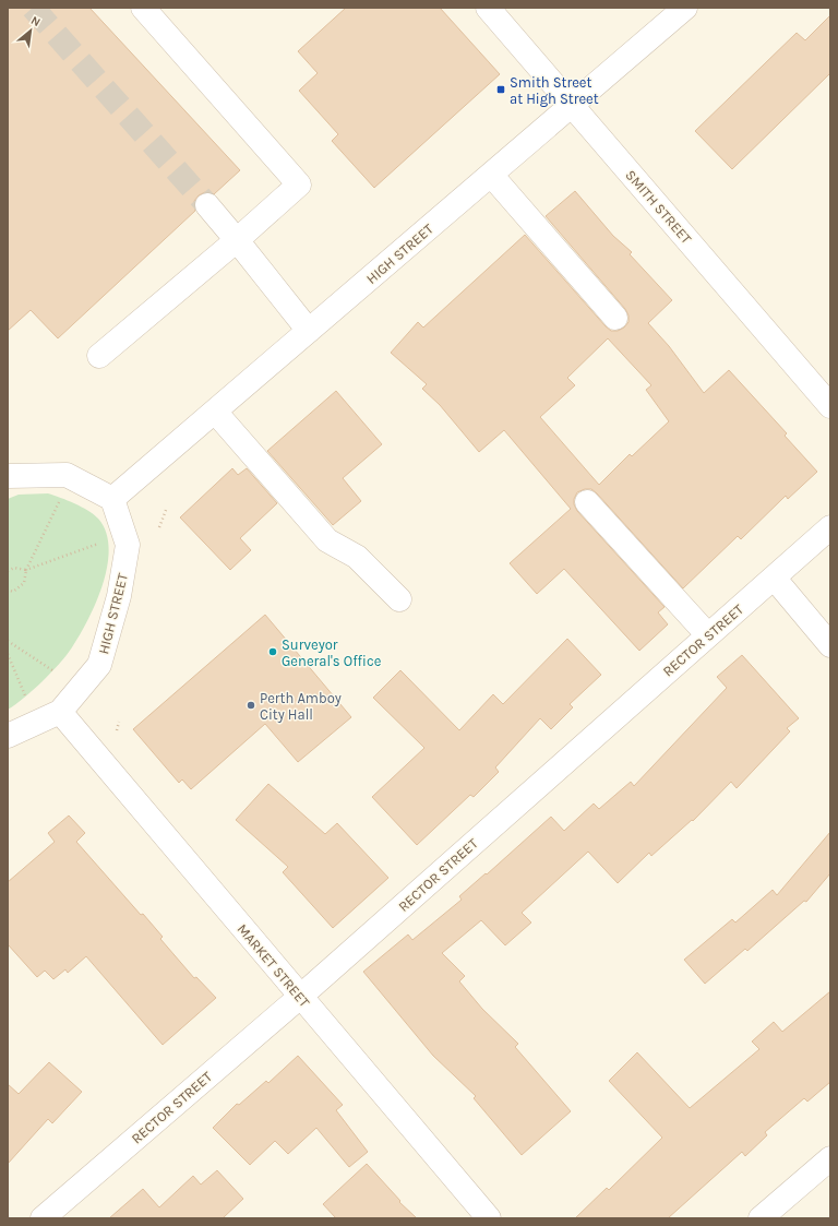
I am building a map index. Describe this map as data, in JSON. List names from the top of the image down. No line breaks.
{"streets":{"street":["SMITH STREET","HIGH STREET","RECTOR STREET","MARKET STREET"]},"crossings":[["SMITH STREET","HIGH STREET"],["HIGH STREET","MARKET STREET"],["RECTOR STREET","MARKET STREET"]],"places":{"transit":["Smith Street at High Street"],"other":["Surveyor General's Office","Perth Amboy City Hall"]},"north":"top right"}
